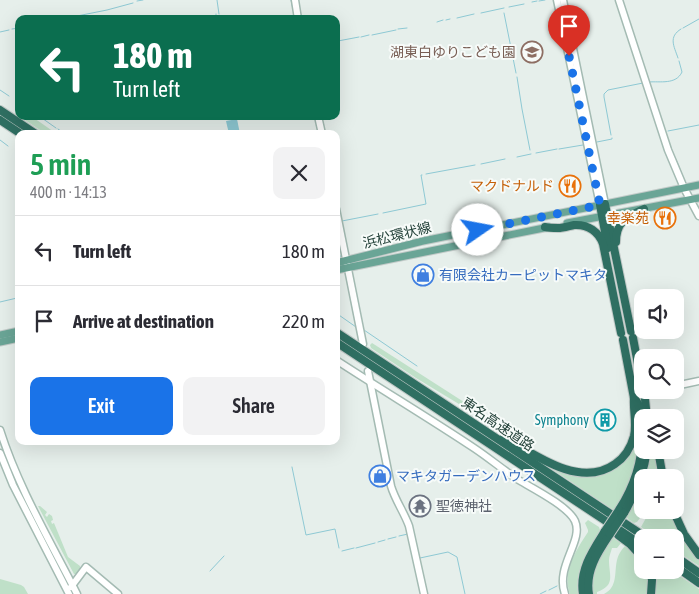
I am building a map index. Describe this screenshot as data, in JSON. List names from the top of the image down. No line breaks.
{"streets":{"highway":["東名高速道路"],"main road":["浜松環状線"]},"places":{"school or university":["湖東白ゆりこども園"],"restaurant":["マクドナルド","幸楽苑"],"shop":["有限会社カーピットマキタ","マキタガーデンハウス"],"building":["Symphony"],"temple":["聖徳神社"]},"page":{"turn":["180 m","Turn left"],"heading":["5 min","400 m · 14:13"],"list":[{"name":"Turn left","value":"180 m"},{"name":"Arrive at destination","value":"220 m"}],"map_buttons":["+","−"],"buttons":["Exit","Share"]}}
